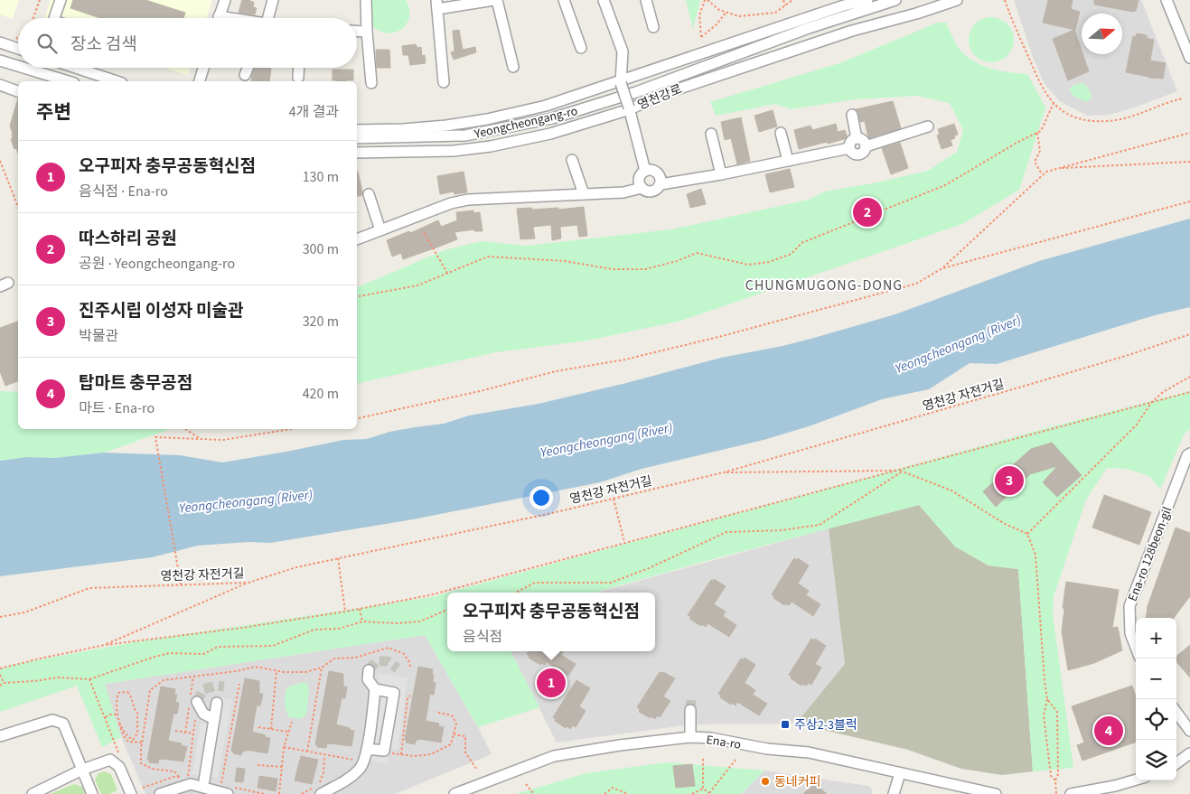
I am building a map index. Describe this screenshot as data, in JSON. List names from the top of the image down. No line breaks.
{"streets":{"street":["영천강로","Yeongcheongang-ro","Ena-ro 128beon-gil","Ena-ro"],"path":["영천강 자전거길"]},"districts":["CHUNGMUGONG-DONG"],"water":["Yeongcheongang (River)"],"places":{"transit":["주상2-3블럭"],"other":["동네커피"]},"north":"right","page":{"search":"장소 검색","heading":["주변","4개 결과"],"list":[{"mark":"1","name":"오구피자 충무공동혁신점","note":"음식점 · Ena-ro","value":"130 m"},{"mark":"2","name":"따스하리 공원","note":"공원 · Yeongcheongang-ro","value":"300 m"},{"mark":"3","name":"진주시립 이성자 미술관","note":"박물관","value":"320 m"},{"mark":"4","name":"탑마트 충무공점","note":"마트 · Ena-ro","value":"420 m"}],"pins":["2","3","1","4"],"popup":["오구피자 충무공동혁신점","음식점"],"map_buttons":["+","−"]}}
